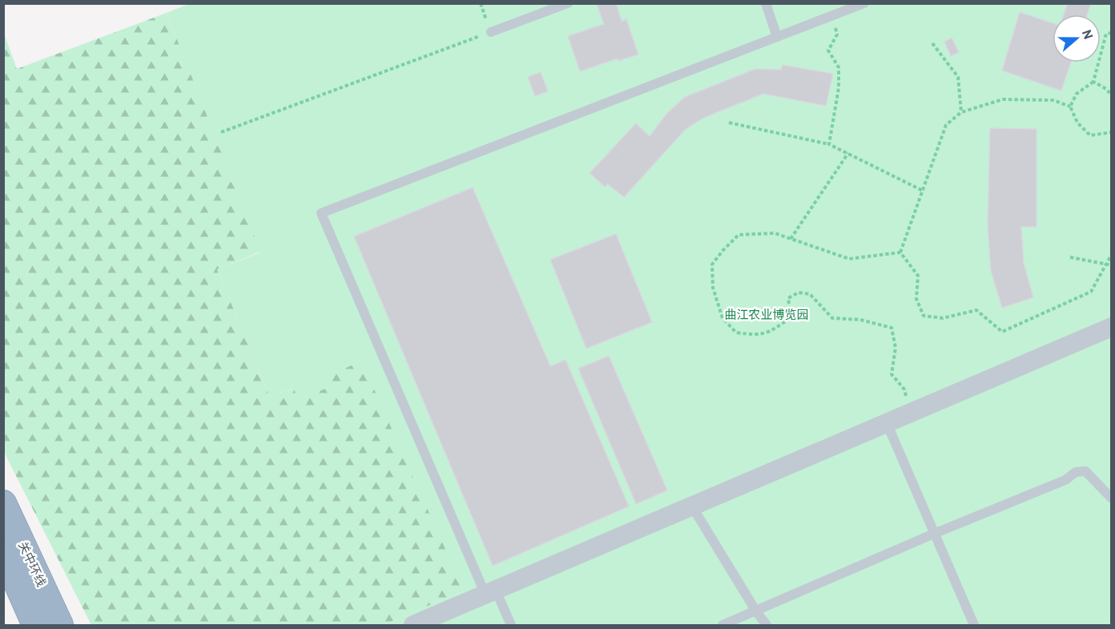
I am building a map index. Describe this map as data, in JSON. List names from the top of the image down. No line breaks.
{"streets":{"highway":["关中环线"]},"parks":["曲江农业博览园"],"north":"right"}
